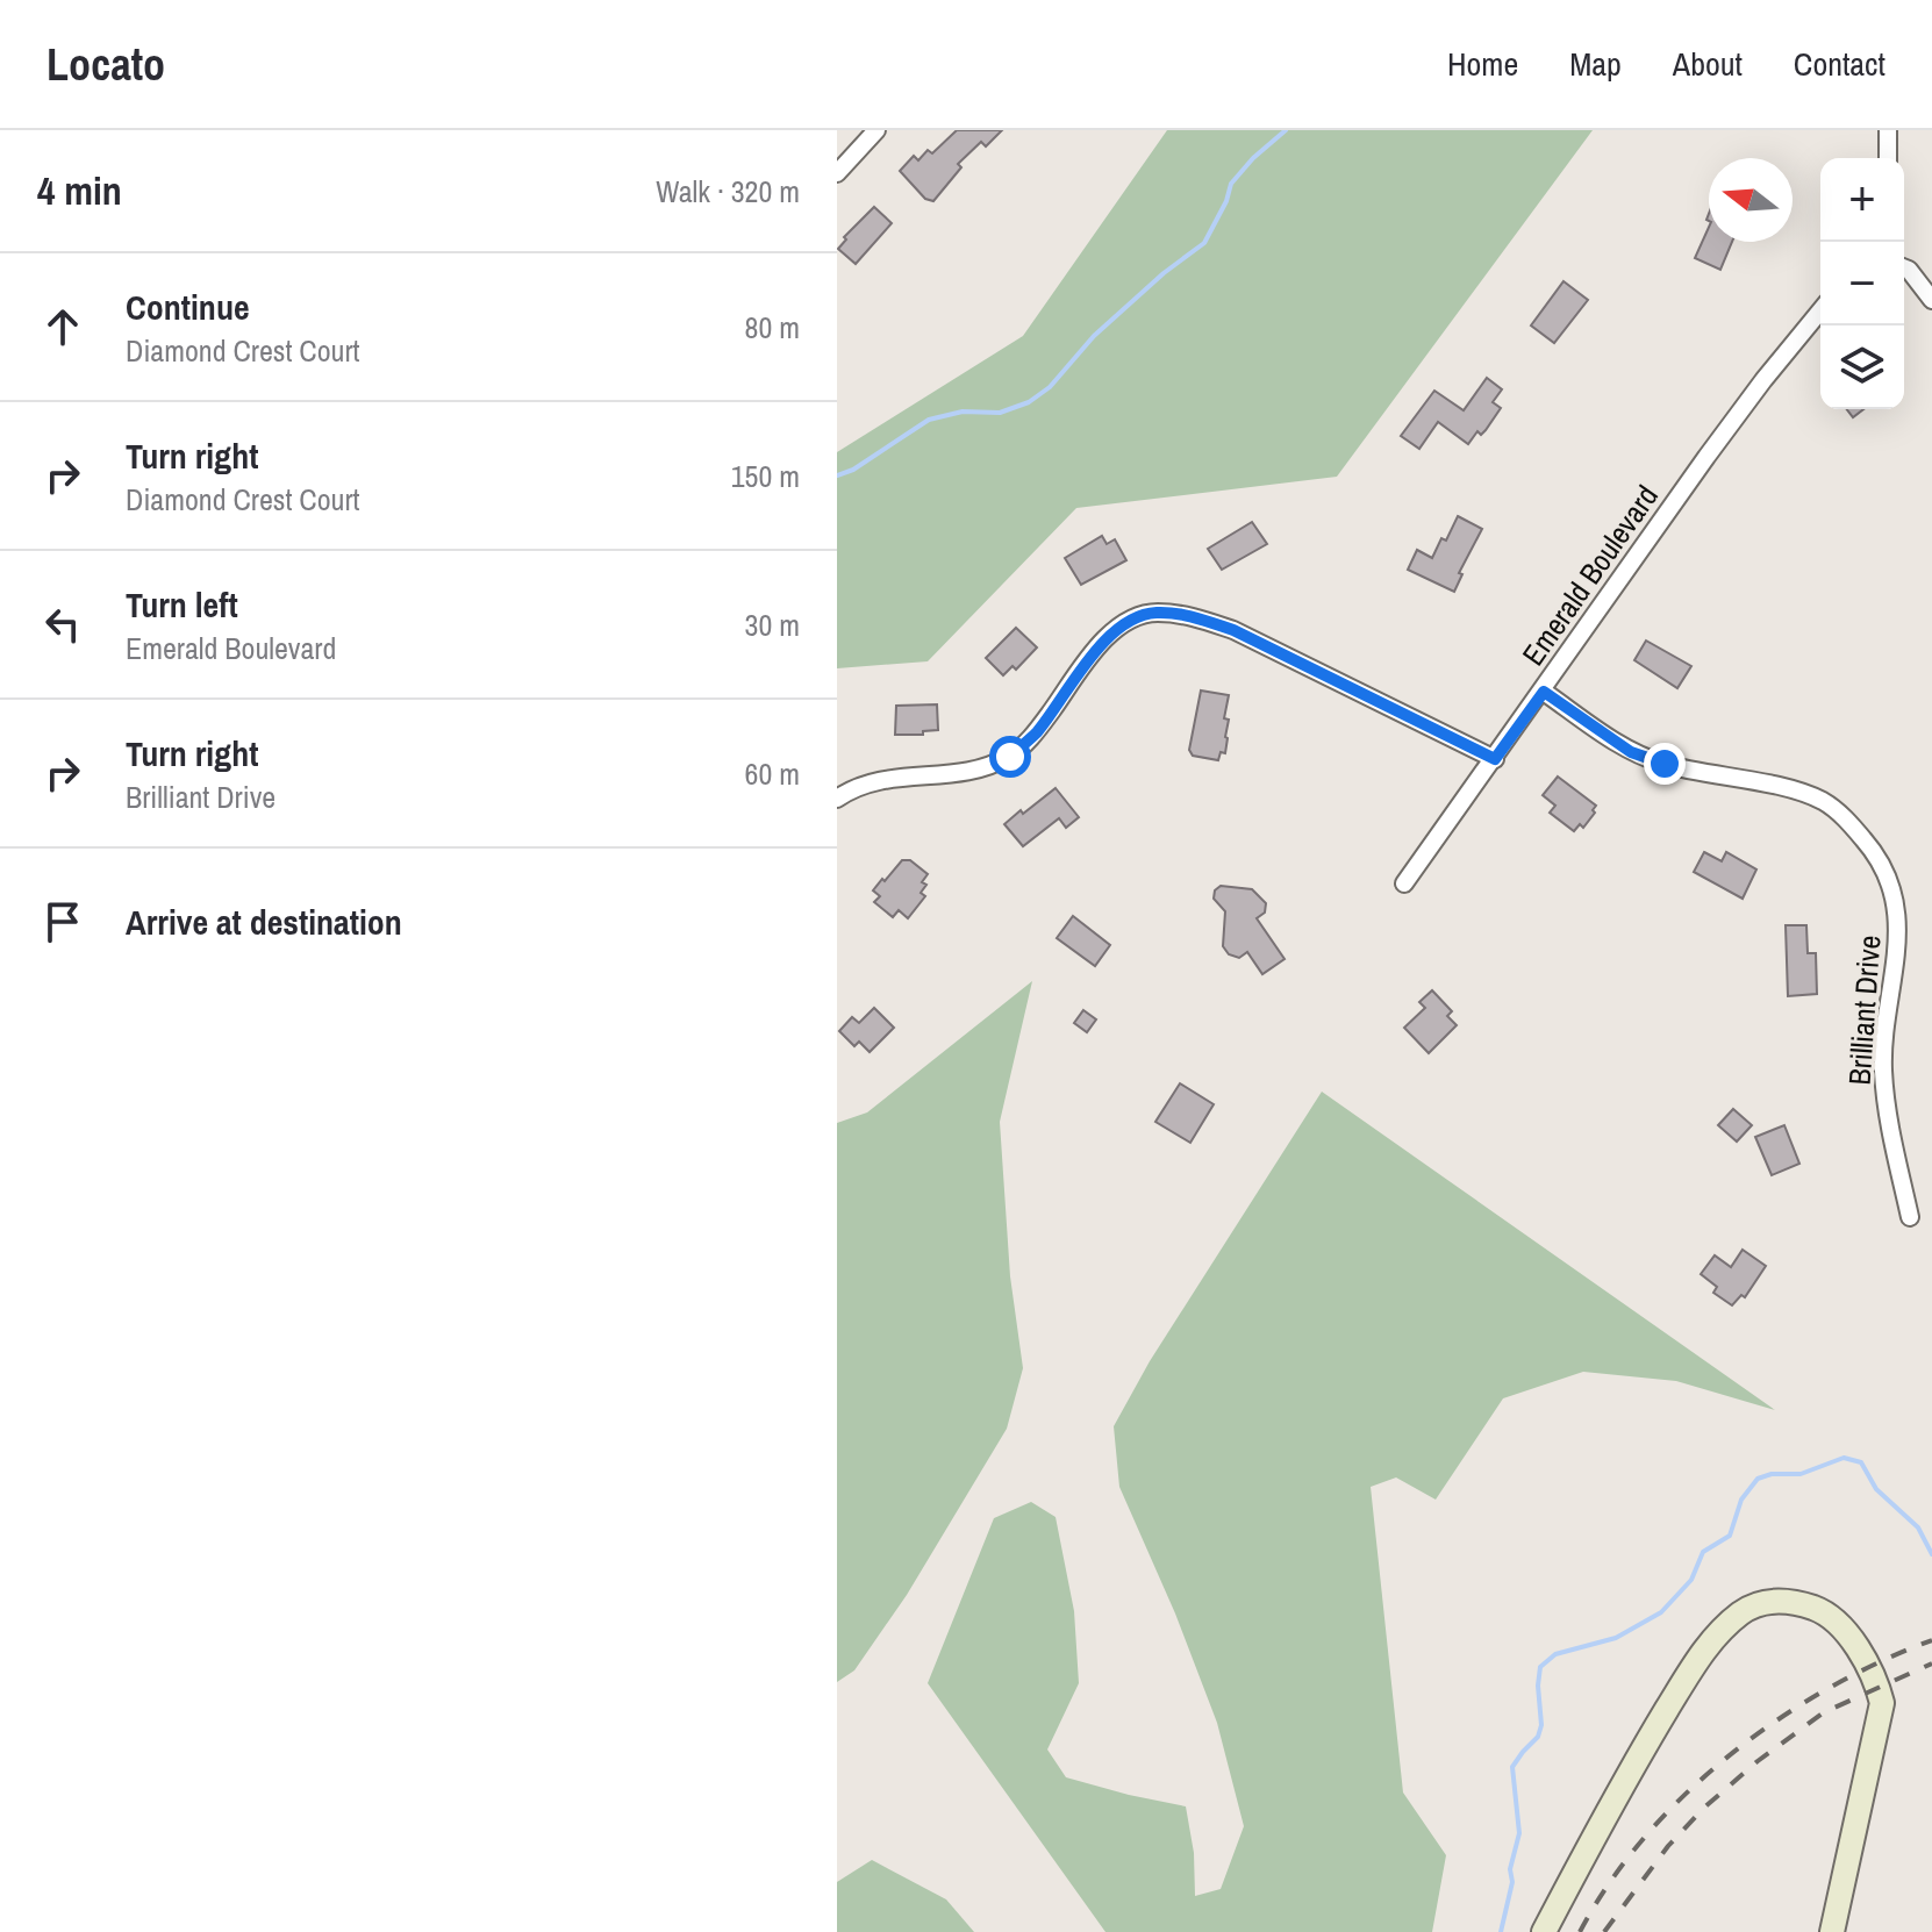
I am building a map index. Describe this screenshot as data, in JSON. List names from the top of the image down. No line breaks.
{"streets":{"street":["Emerald Boulevard","Brilliant Drive"]},"crossings":[["Emerald Boulevard","Brilliant Drive"]],"north":"left","page":{"header":"Locato","nav":["Home","Map","About","Contact"],"heading":["4 min","Walk · 320 m"],"map_buttons":["+","−"],"list":[["Continue","Diamond Crest Court","80 m"],["Turn right","Diamond Crest Court","150 m"],["Turn left","Emerald Boulevard","30 m"],["Turn right","Brilliant Drive","60 m"],"Arrive at destination"]}}
